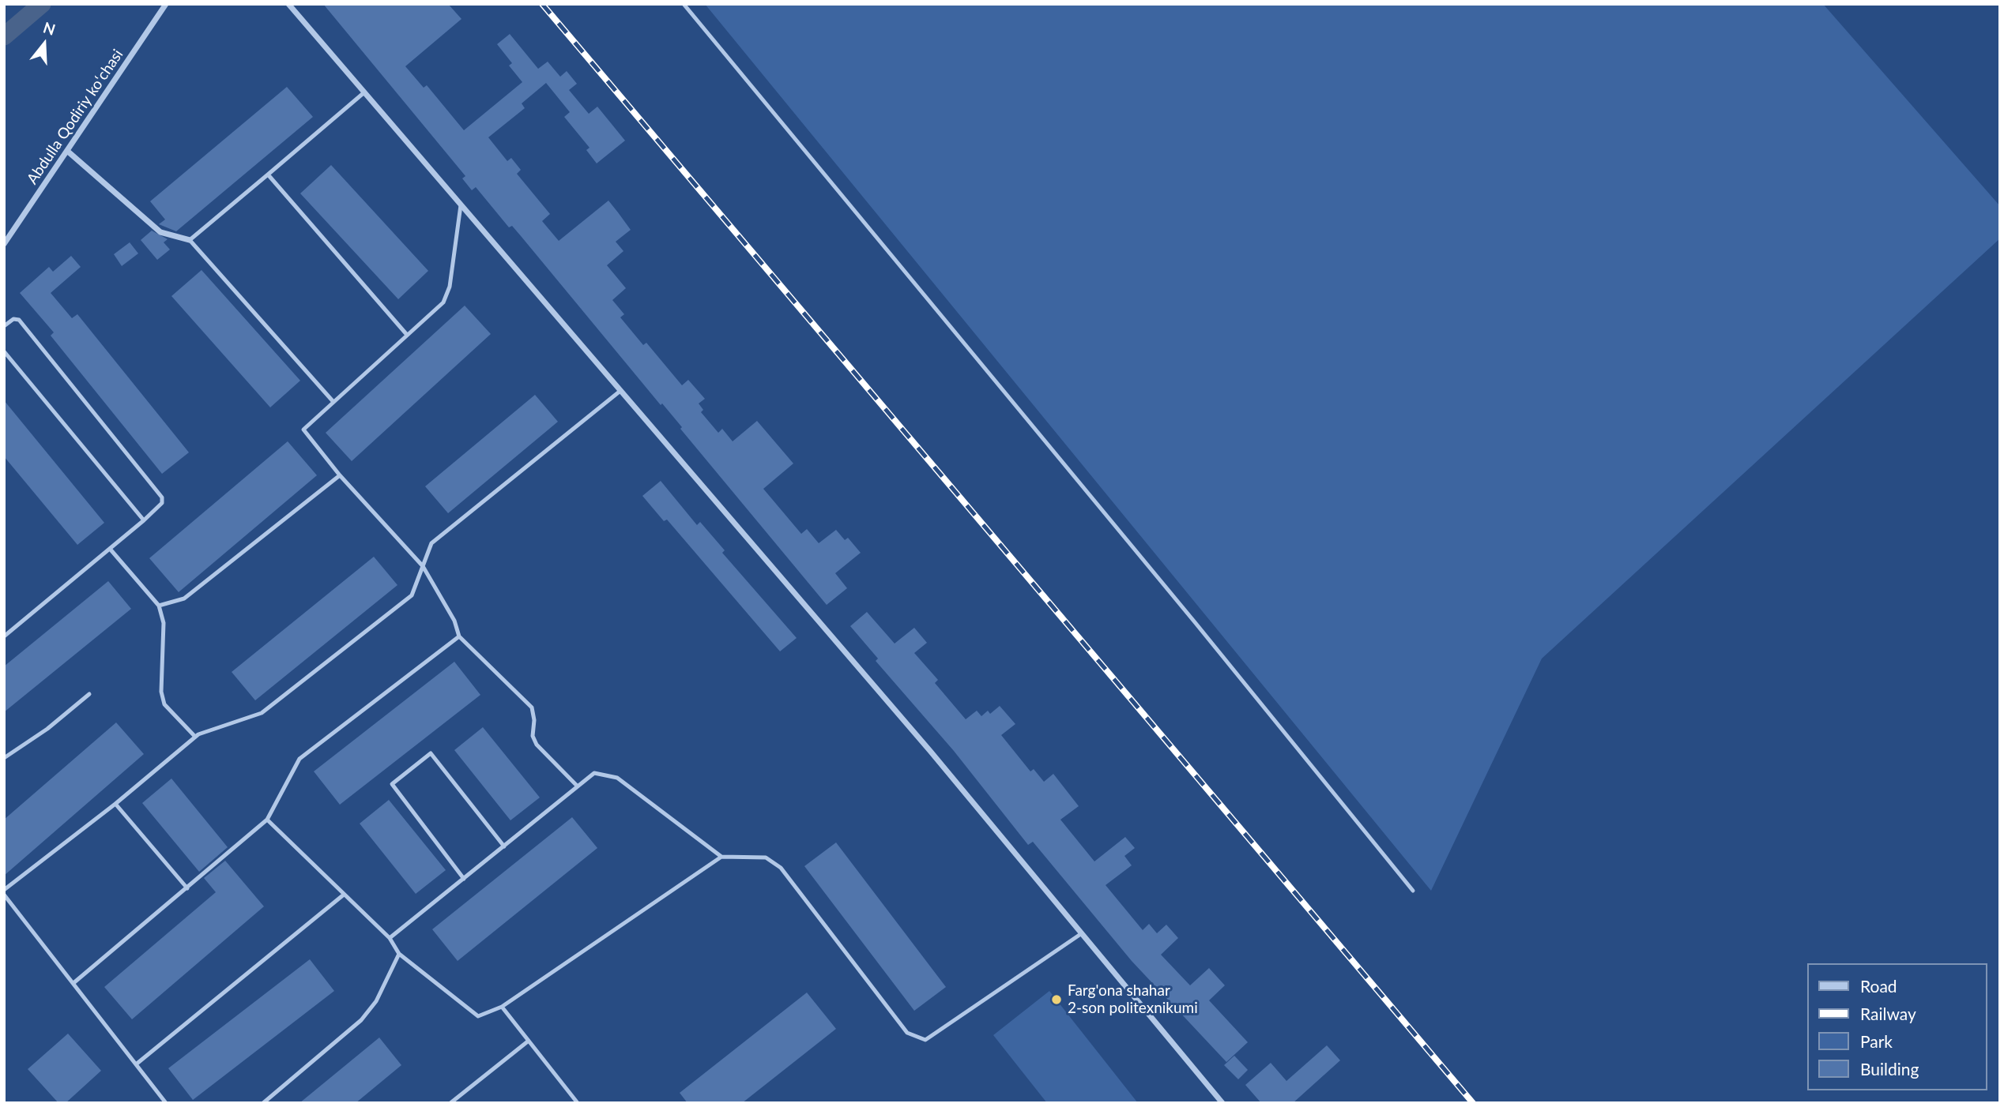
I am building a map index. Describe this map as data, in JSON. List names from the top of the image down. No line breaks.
{"streets":{"street":["Abdulla Qodiriy koʻchasi"]},"places":["Farg'ona shahar 2-son politexnikumi"],"legend":["Road","Railway","Park","Building"],"north":"top"}
